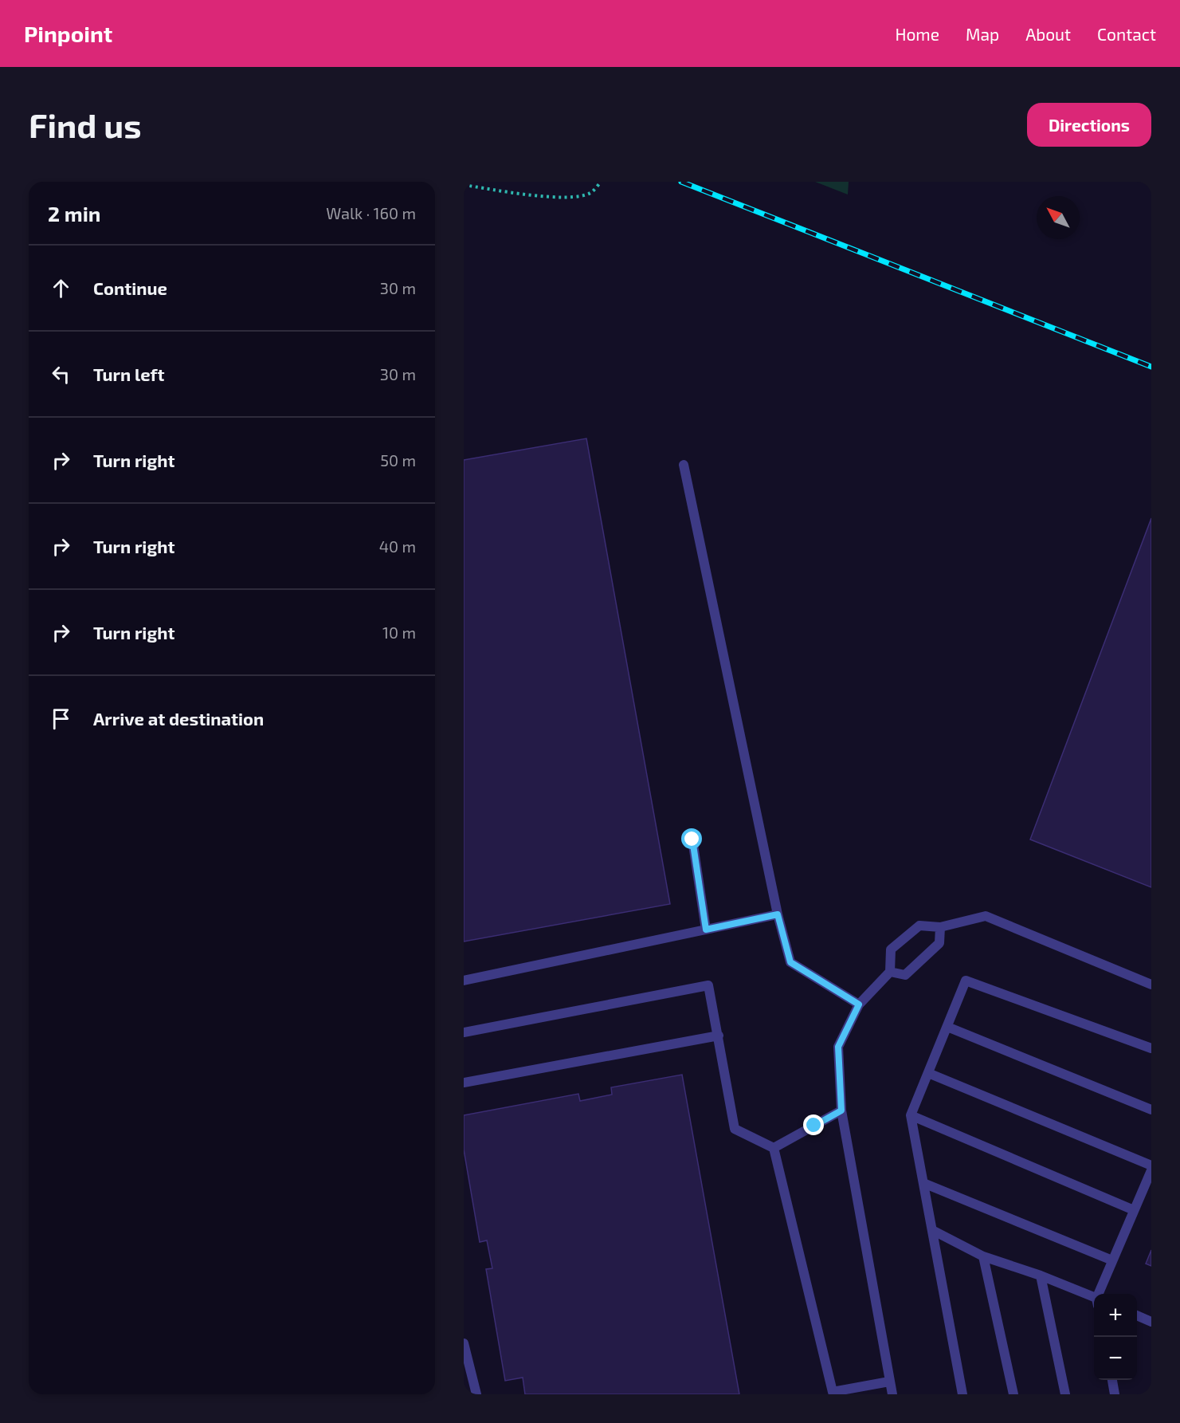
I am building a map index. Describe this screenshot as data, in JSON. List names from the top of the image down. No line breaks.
{"north":"top left","page":{"header":"Pinpoint","nav":["Home","Map","About","Contact"],"buttons":"Directions","title":"Find us","heading":["2 min","Walk · 160 m"],"list":[["Continue","30 m"],["Turn left","30 m"],["Turn right","50 m"],["Turn right","40 m"],["Turn right","10 m"],"Arrive at destination"],"map_buttons":["+","−"]}}
